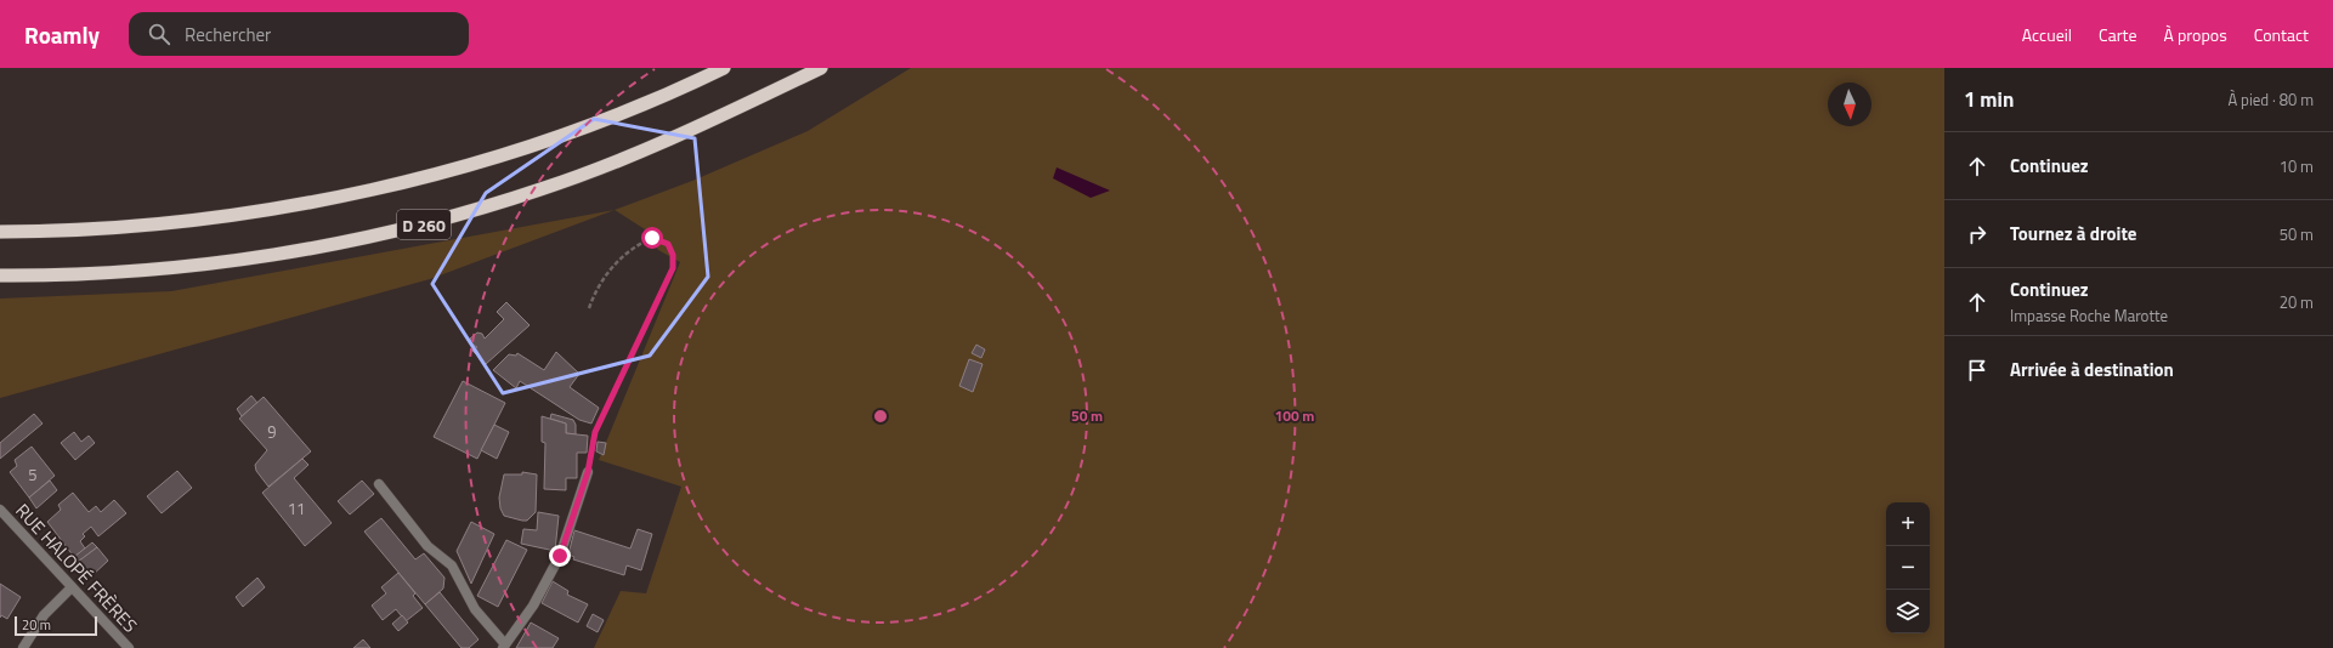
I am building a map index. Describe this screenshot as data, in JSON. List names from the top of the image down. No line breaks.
{"streets":{"highway":["D 260"],"street":["RUE HALOPÉ FRÈRES"]},"house_numbers":["9","5","11"],"scale_bar":"20 m","north":"bottom","page":{"header":"Roamly","search":"Rechercher","nav":["Accueil","Carte","À propos","Contact"],"heading":["1 min","À pied · 80 m"],"list":[["Continuez","10 m"],["Tournez à droite","50 m"],["Continuez","Impasse Roche Marotte","20 m"],"Arrivée à destination"],"map_buttons":["+","−"],"scale":"20 m"},"rings":["50 m","100 m"]}
